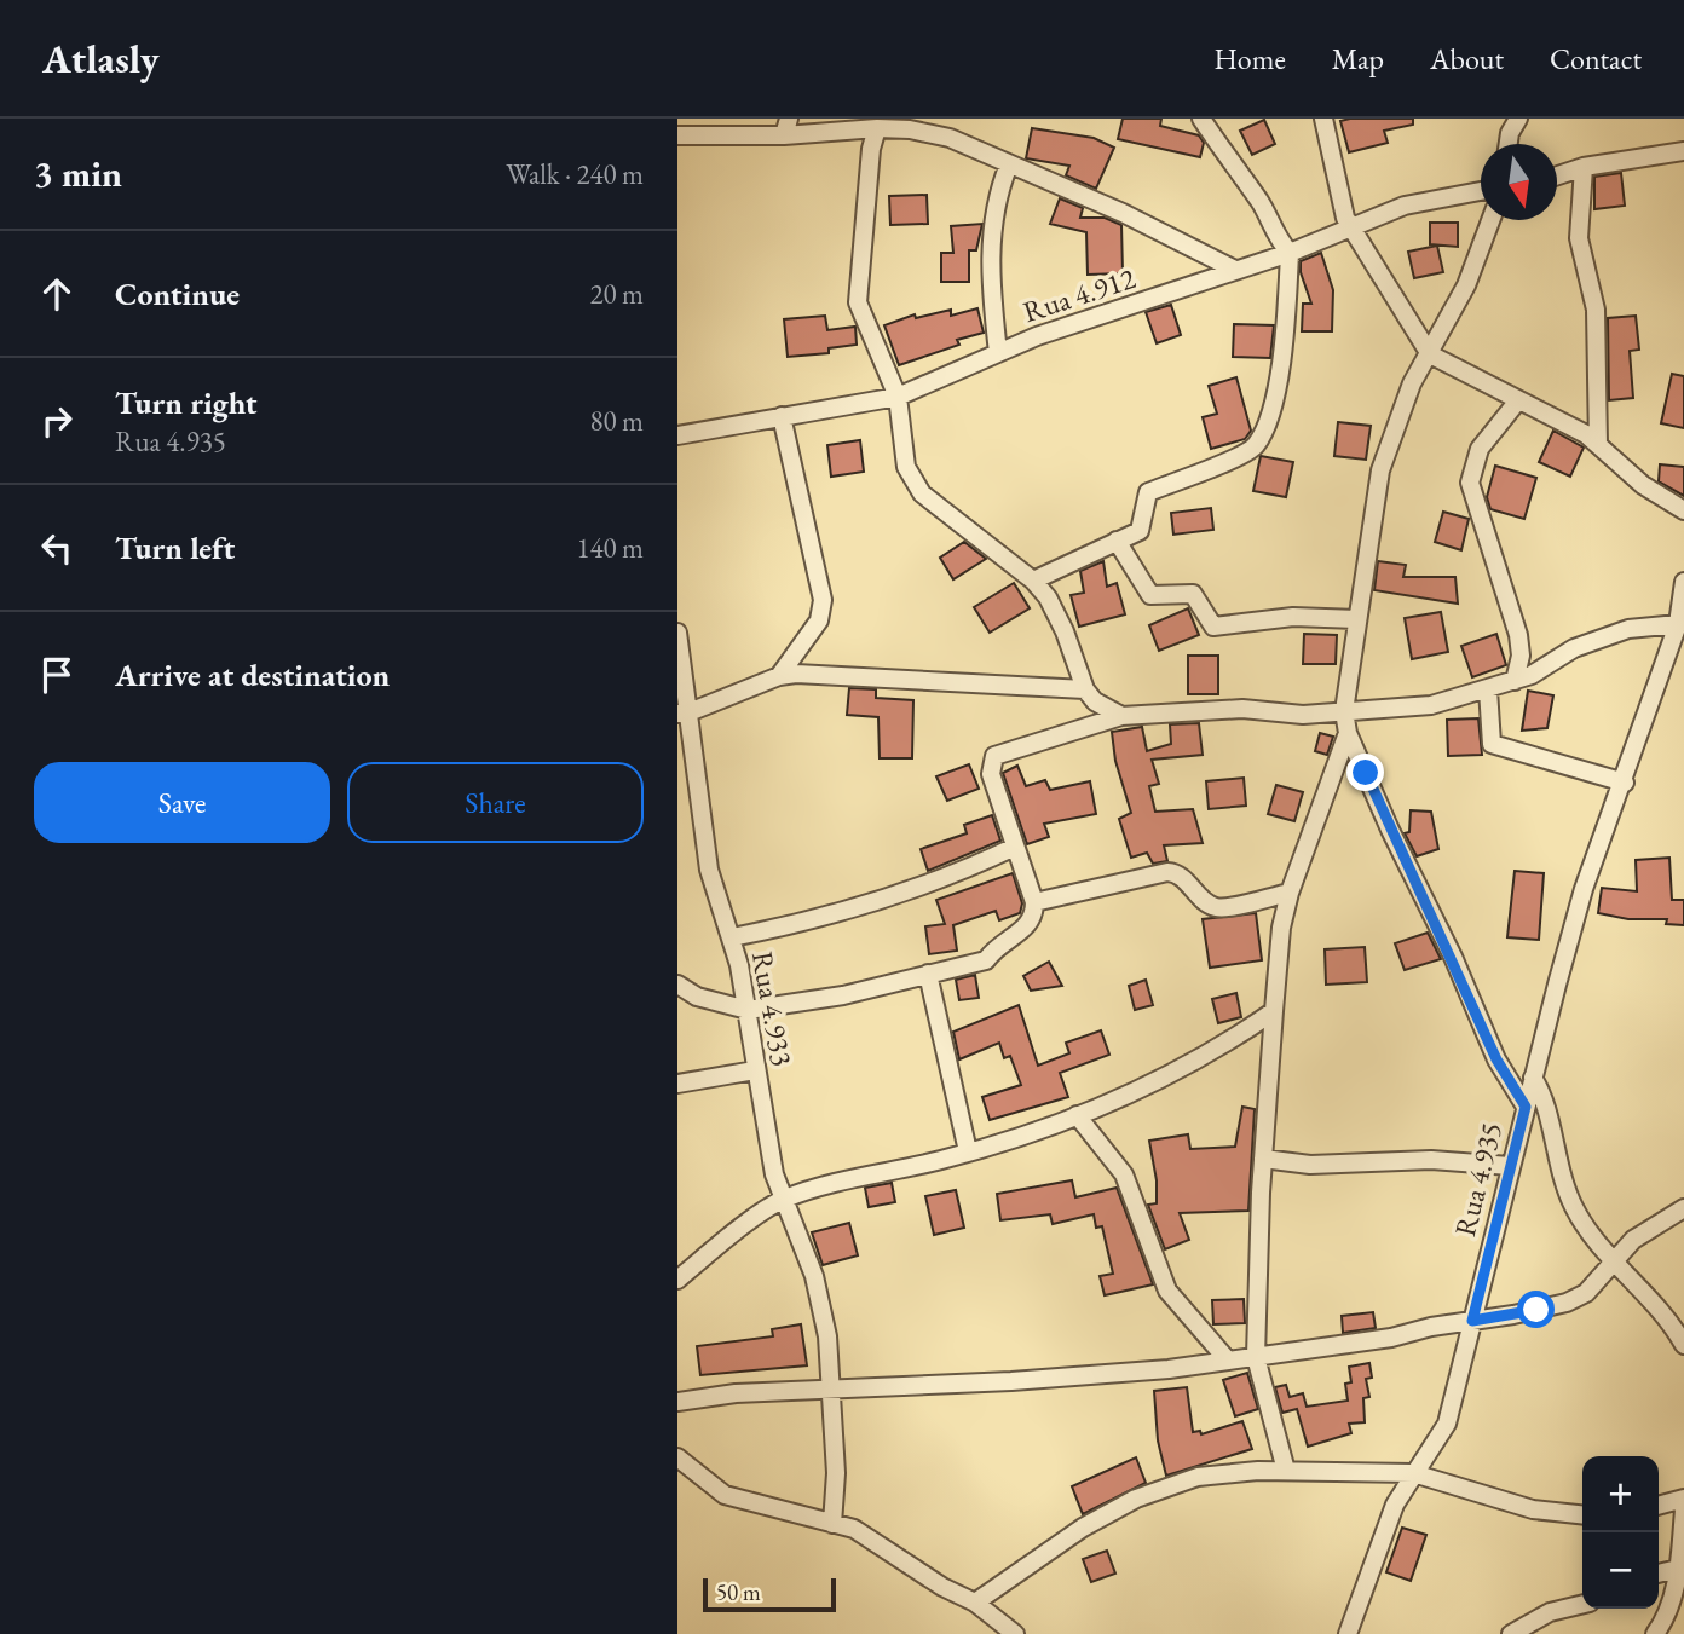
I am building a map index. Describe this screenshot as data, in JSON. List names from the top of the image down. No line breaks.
{"streets":{"street":["Rua 4.912","Rua 4.933","Rua 4.935"]},"scale_bar":"50 m","north":"bottom","page":{"header":"Atlasly","nav":["Home","Map","About","Contact"],"heading":["3 min","Walk · 240 m"],"list":[["Continue","20 m"],["Turn right","Rua 4.935","80 m"],["Turn left","140 m"],"Arrive at destination"],"buttons":["Save","Share"],"map_buttons":["+","−"],"scale":"50 m"}}
